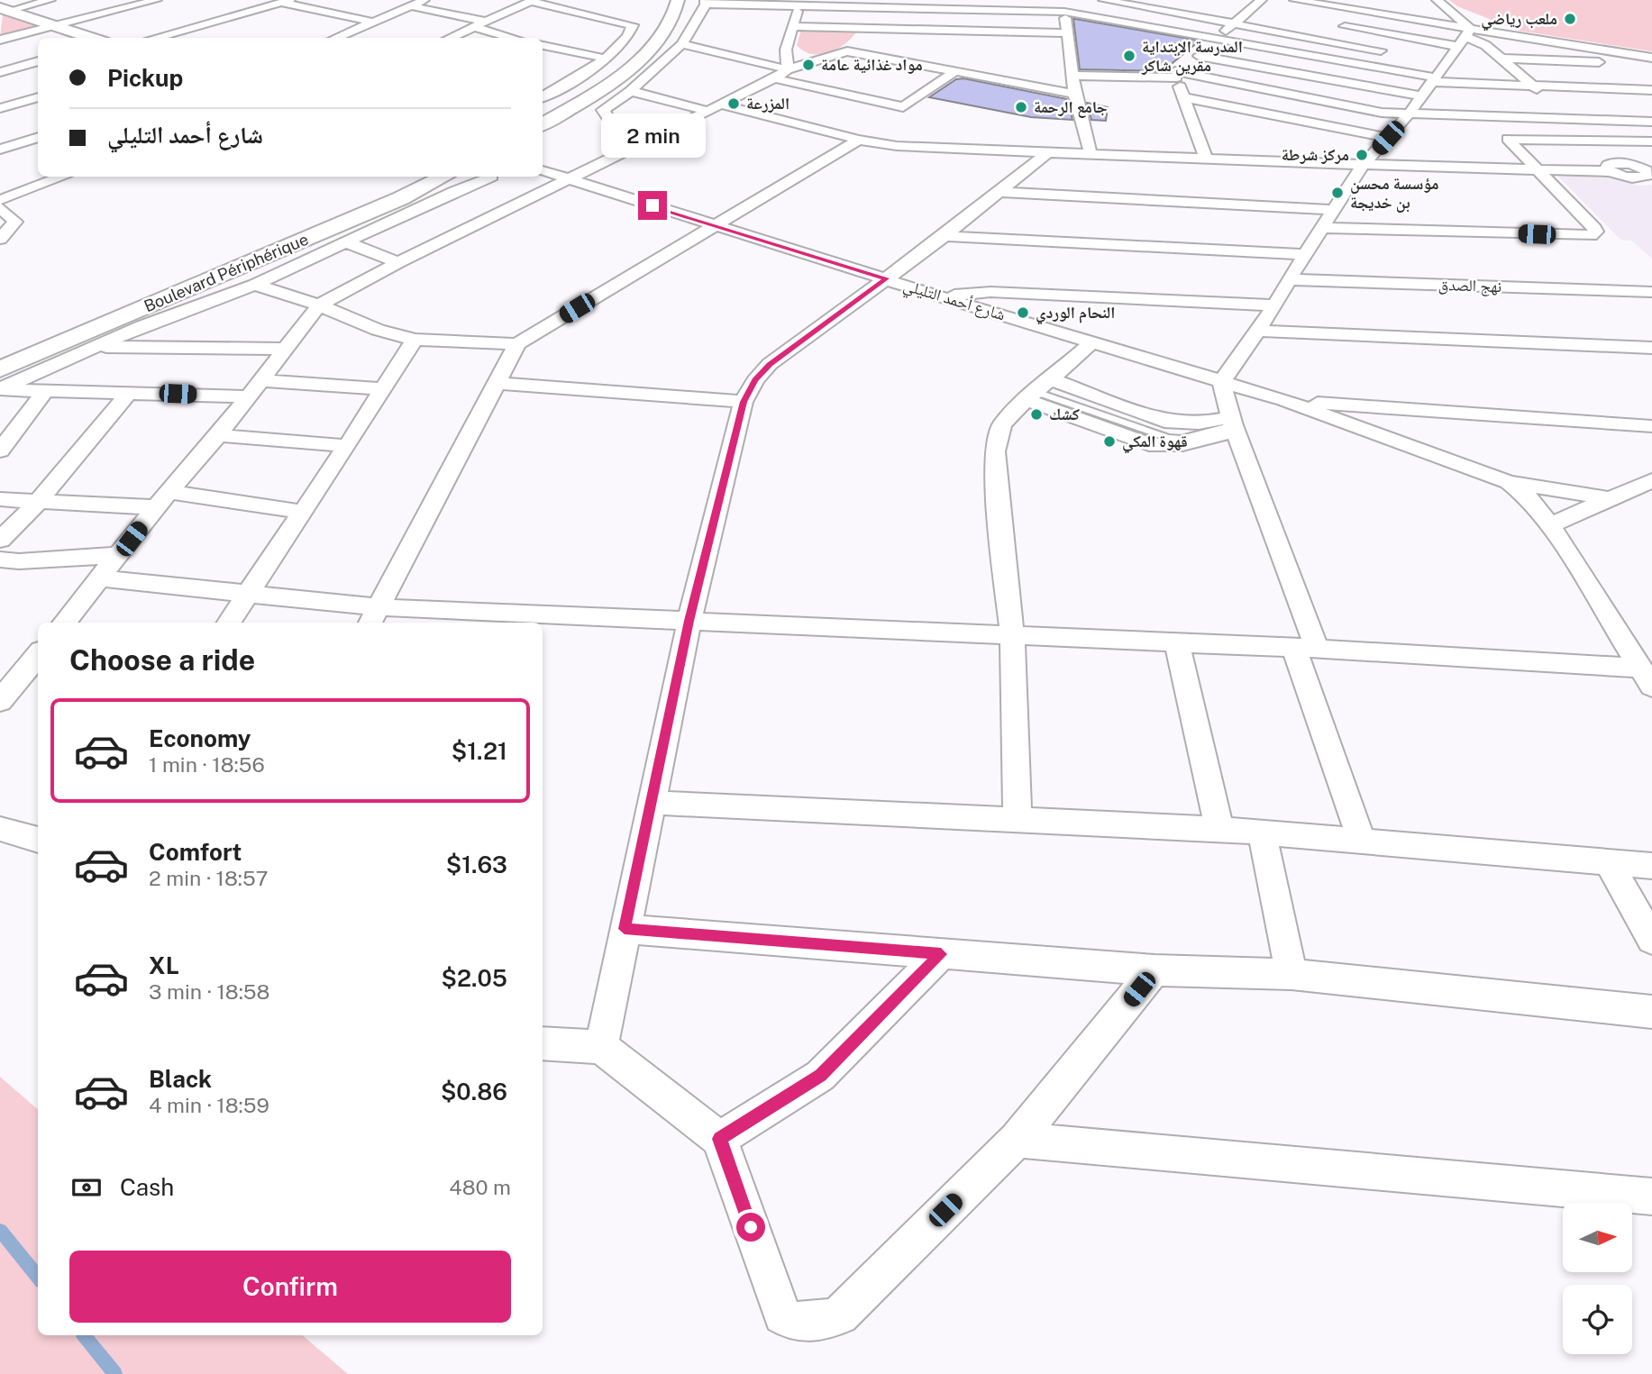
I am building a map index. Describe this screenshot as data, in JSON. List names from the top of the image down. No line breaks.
{"streets":{"main road":["Boulevard Périphérique"],"street":["نهج الصدق","شارع أحمد التليلي"]},"places":["ملعب رياضي","المدرسة الإبتداية مقرين شاكر","مواد غذائية عامة","المزرعة","جامع الرحمة","مركز شرطة","مؤسسة محسن بن خديجة","النحام الوردي","كشك","قهوة المكي"],"north":"right","page":{"banner":["Pickup","شارع أحمد التليلي"],"bubble":"2 min","heading":"Choose a ride","list":[{"name":"Economy","note":"1 min · 18:56","value":"$1.21"},{"name":"Comfort","note":"2 min · 18:57","value":"$1.63"},{"name":"XL","note":"3 min · 18:58","value":"$2.05"},{"name":"Black","note":"4 min · 18:59","value":"$0.86"}],"pay":["Cash","480 m"],"buttons":"Confirm"}}
